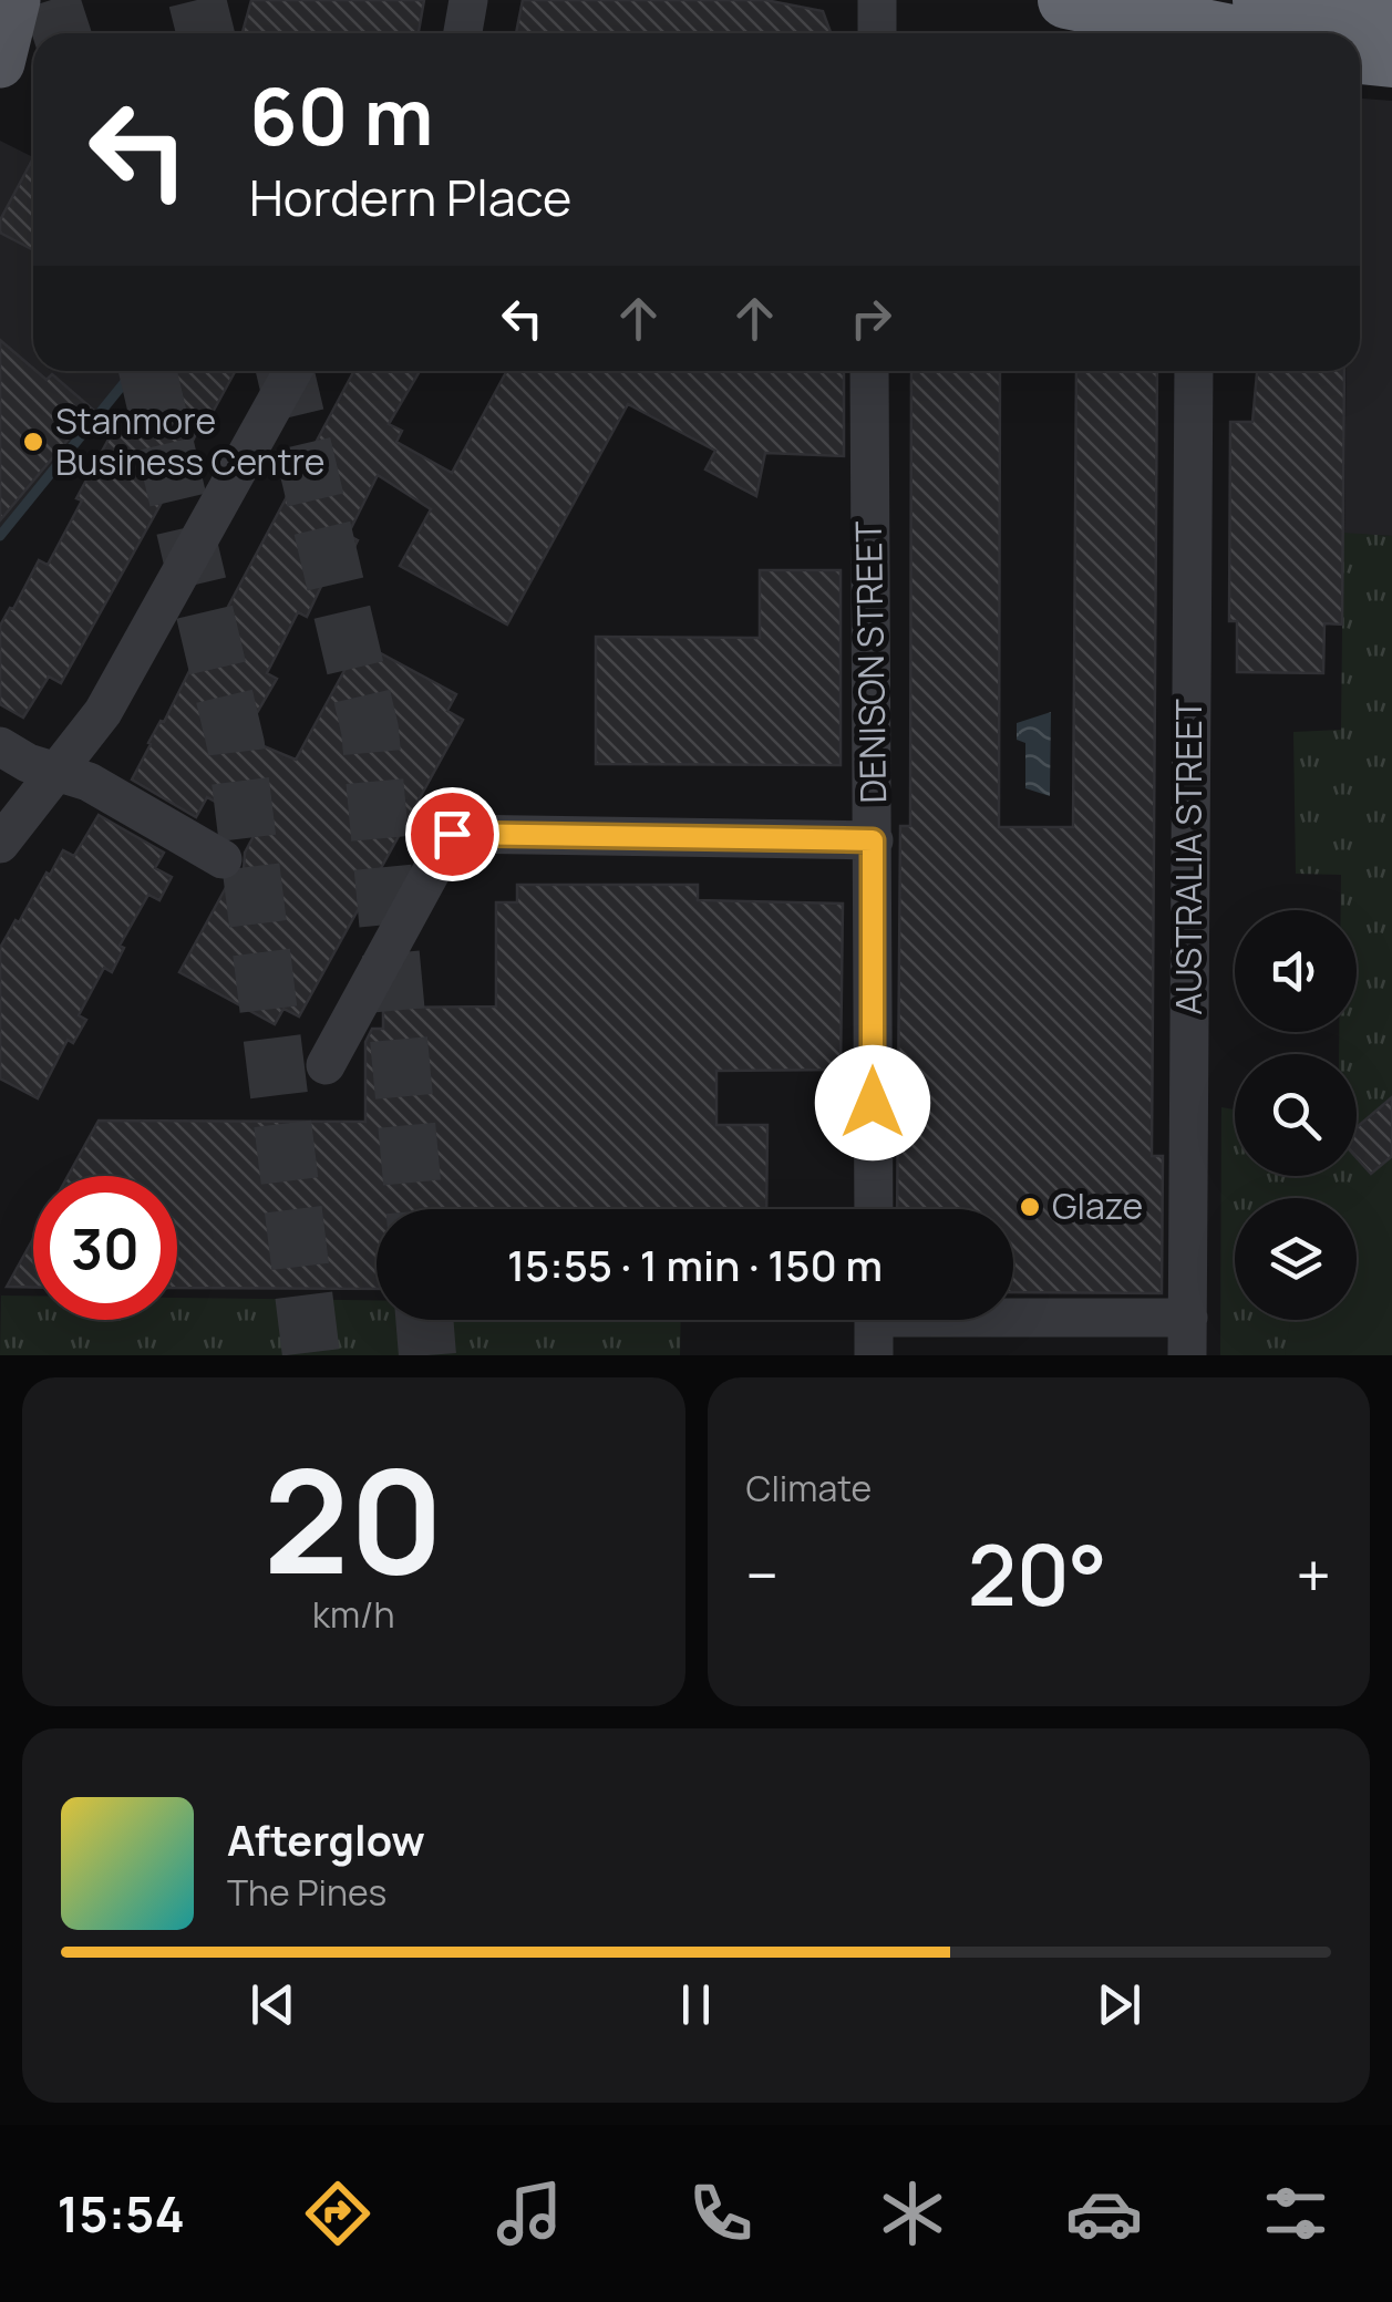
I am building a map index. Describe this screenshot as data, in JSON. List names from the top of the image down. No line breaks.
{"streets":{"street":["DENISON STREET","AUSTRALIA STREET"]},"places":["Stanmore Business Centre","Glaze"],"page":{"turn":["60 m","Hordern Place"],"limit":"30","trip":"15:55 · 1 min · 150 m","tile":[["20","km/h"],"Climate"],"heat":["−","20°","+"],"song":["Afterglow","The Pines"],"tabs":"15:54"}}
